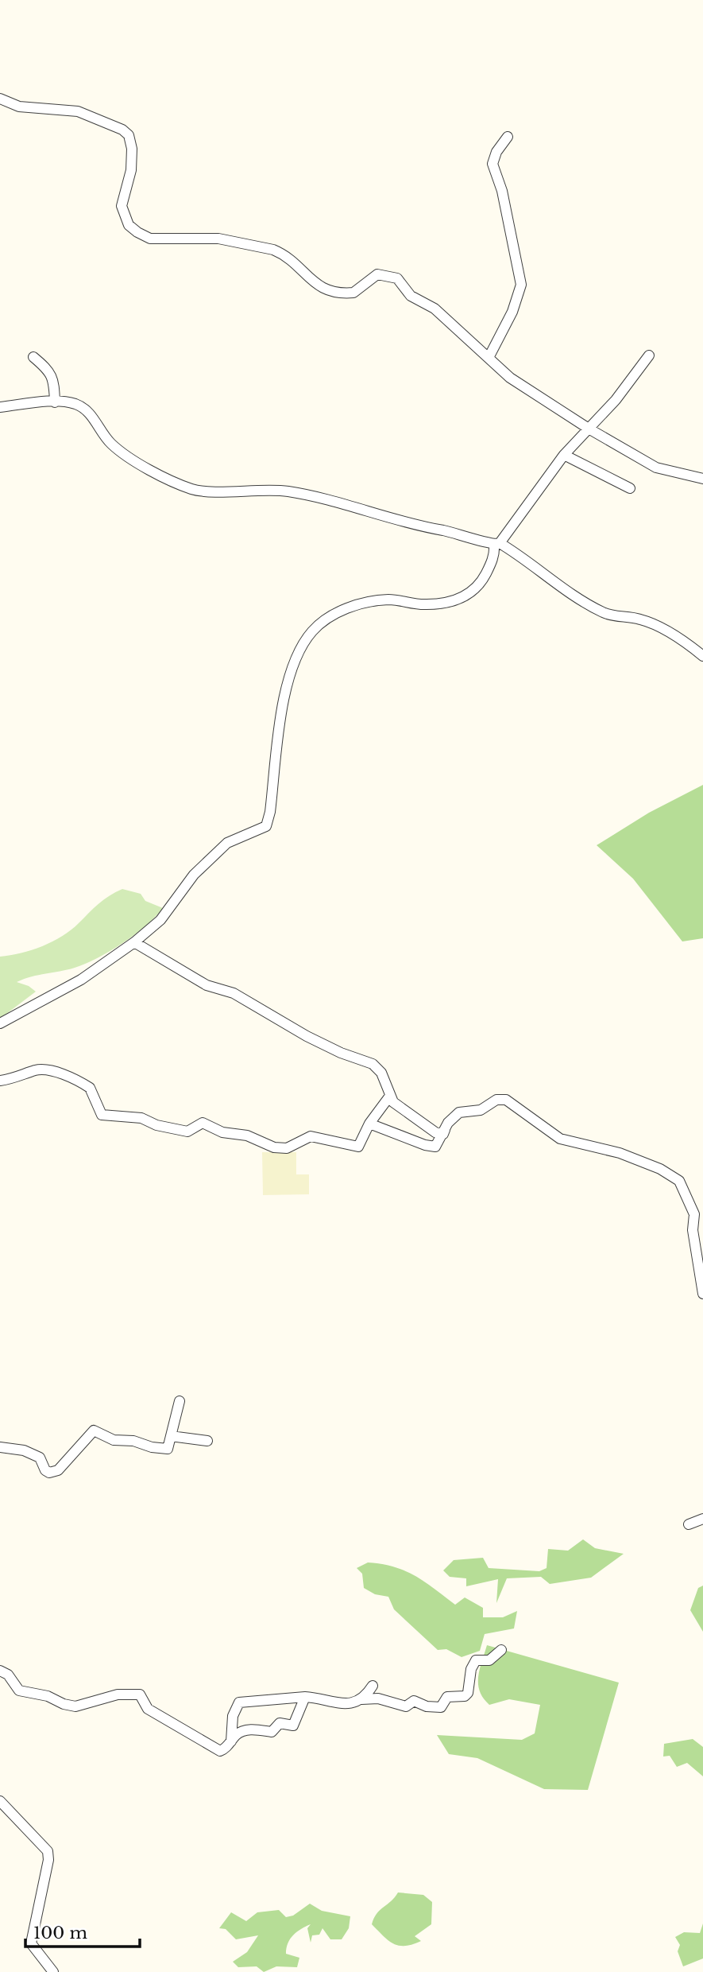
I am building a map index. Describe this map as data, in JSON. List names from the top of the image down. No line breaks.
{"scale_bar":"100 m"}
